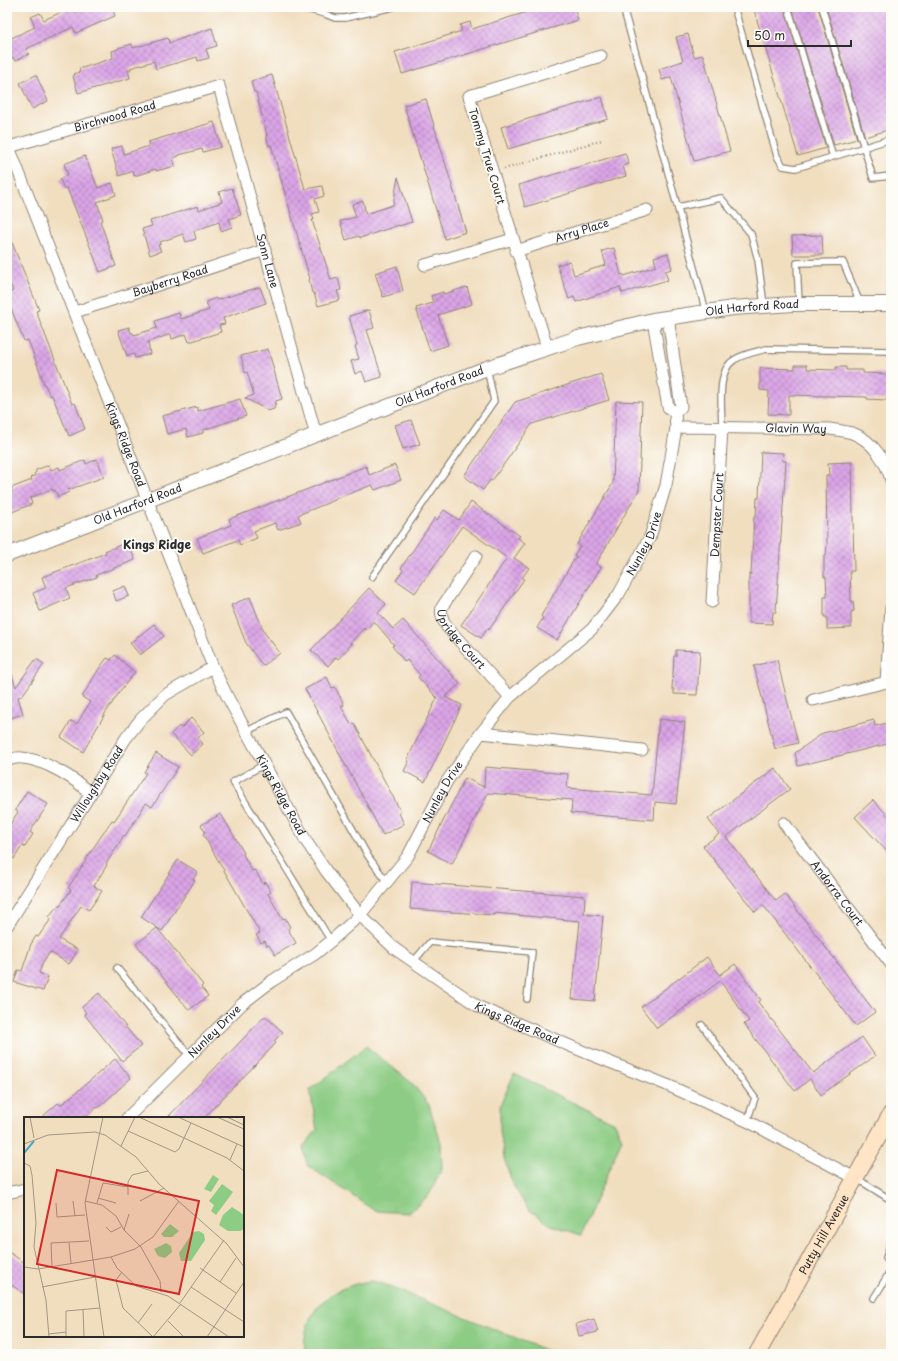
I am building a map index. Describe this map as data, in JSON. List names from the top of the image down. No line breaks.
{"streets":{"main road":["Putty Hill Avenue"],"street":["Birchwood Road","Tommy True Court","Arry Place","Sonn Lane","Bayberry Road","Old Harford Road","Glavin Way","Kings Ridge Road","Dempster Court","Nunley Drive","Upridge Court","Willoughby Road","Andorra Court"]},"crossings":[["Birchwood Road","Sonn Lane"],["Birchwood Road","Kings Ridge Road"],["Tommy True Court","Arry Place"],["Tommy True Court","Old Harford Road"],["Sonn Lane","Bayberry Road"],["Sonn Lane","Old Harford Road"],["Bayberry Road","Kings Ridge Road"],["Old Harford Road","Kings Ridge Road"],["Old Harford Road","Nunley Drive"],["Glavin Way","Dempster Court"],["Glavin Way","Nunley Drive"],["Kings Ridge Road","Nunley Drive"],["Kings Ridge Road","Willoughby Road"],["Kings Ridge Road","Putty Hill Avenue"],["Nunley Drive","Upridge Court"]],"districts":["Kings Ridge"],"scale_bar":"50 m"}
